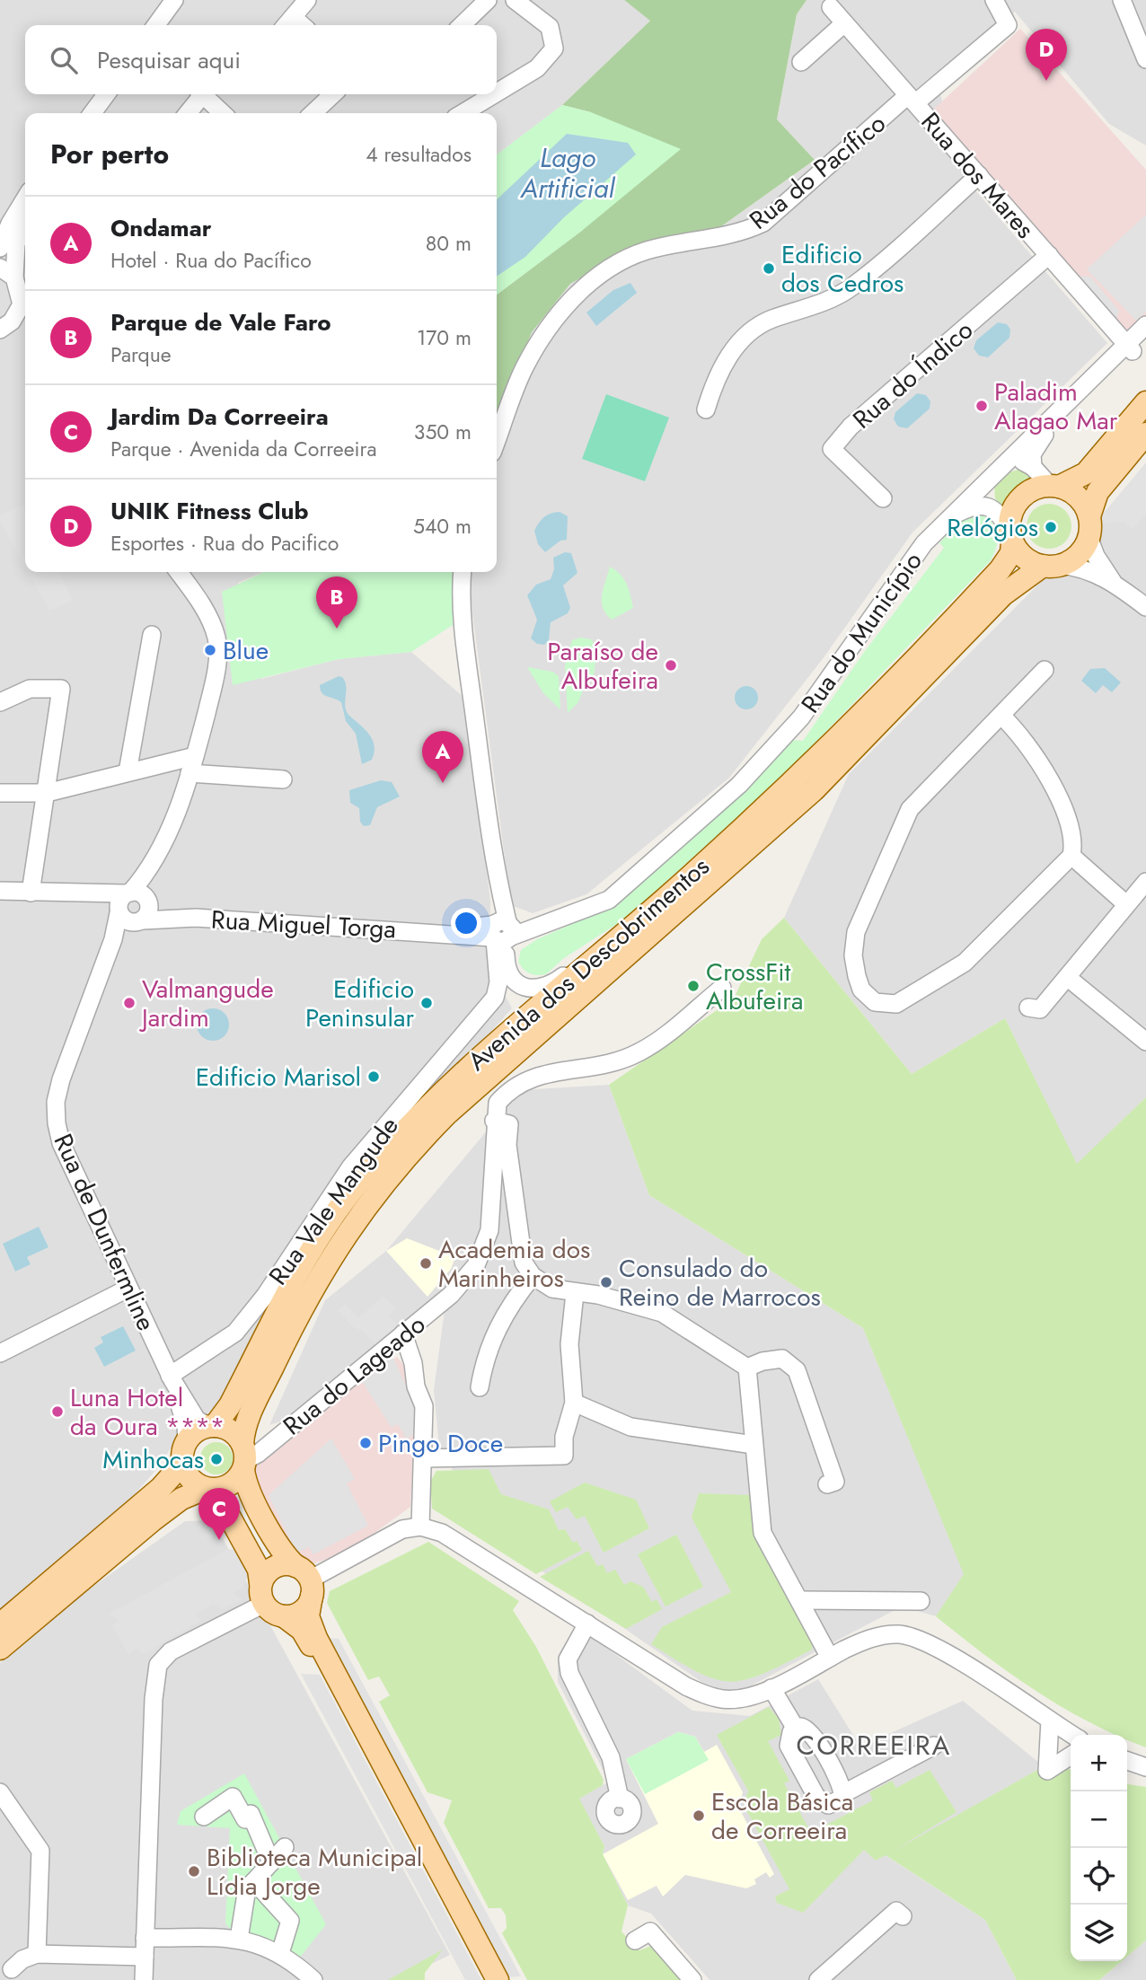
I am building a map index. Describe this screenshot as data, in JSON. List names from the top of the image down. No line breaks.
{"streets":{"main road":["Avenida dos Descobrimentos"],"street":["Rua do Pacífico","Rua dos Mares","Rua do Índico","Rua do Município","Rua Miguel Torga","Rua Vale Mangude","Rua de Dunfermline","Rua do Lageado"]},"crossings":[["Rua do Pacífico","Rua dos Mares"],["Rua dos Mares","Rua do Índico"],["Rua dos Mares","Rua do Município"],["Rua do Município","Rua Miguel Torga"],["Rua do Município","Rua Vale Mangude"],["Rua Miguel Torga","Rua Vale Mangude"],["Rua Miguel Torga","Rua de Dunfermline"],["Avenida dos Descobrimentos","Rua de Dunfermline"],["Avenida dos Descobrimentos","Rua do Lageado"],["Rua Vale Mangude","Rua de Dunfermline"],["Rua de Dunfermline","Rua do Lageado"]],"districts":["CORREEIRA"],"water":["Lago Artificial"],"places":["Edificio dos Cedros","Paladim Alagao Mar","Relógios","Blue","Paraíso de Albufeira","CrossFit Albufeira","Valmangude Jardim","Edificio Peninsular","Edificio Marisol","Academia dos Marinheiros","Consulado do Reino de Marrocos","Luna Hotel da Oura ****","Pingo Doce","Minhocas","Escola Básica de Correeira","Biblioteca Municipal Lídia Jorge"],"page":{"search":"Pesquisar aqui","pins":["D","B","A","C"],"heading":["Por perto","4 resultados"],"list":[{"mark":"A","name":"Ondamar","note":"Hotel · Rua do Pacífico","value":"80 m"},{"mark":"B","name":"Parque de Vale Faro","note":"Parque","value":"170 m"},{"mark":"C","name":"Jardim Da Correeira","note":"Parque · Avenida da Correeira","value":"350 m"},{"mark":"D","name":"UNIK Fitness Club","note":"Esportes · Rua do Pacifico","value":"540 m"}],"map_buttons":["+","−"]}}
